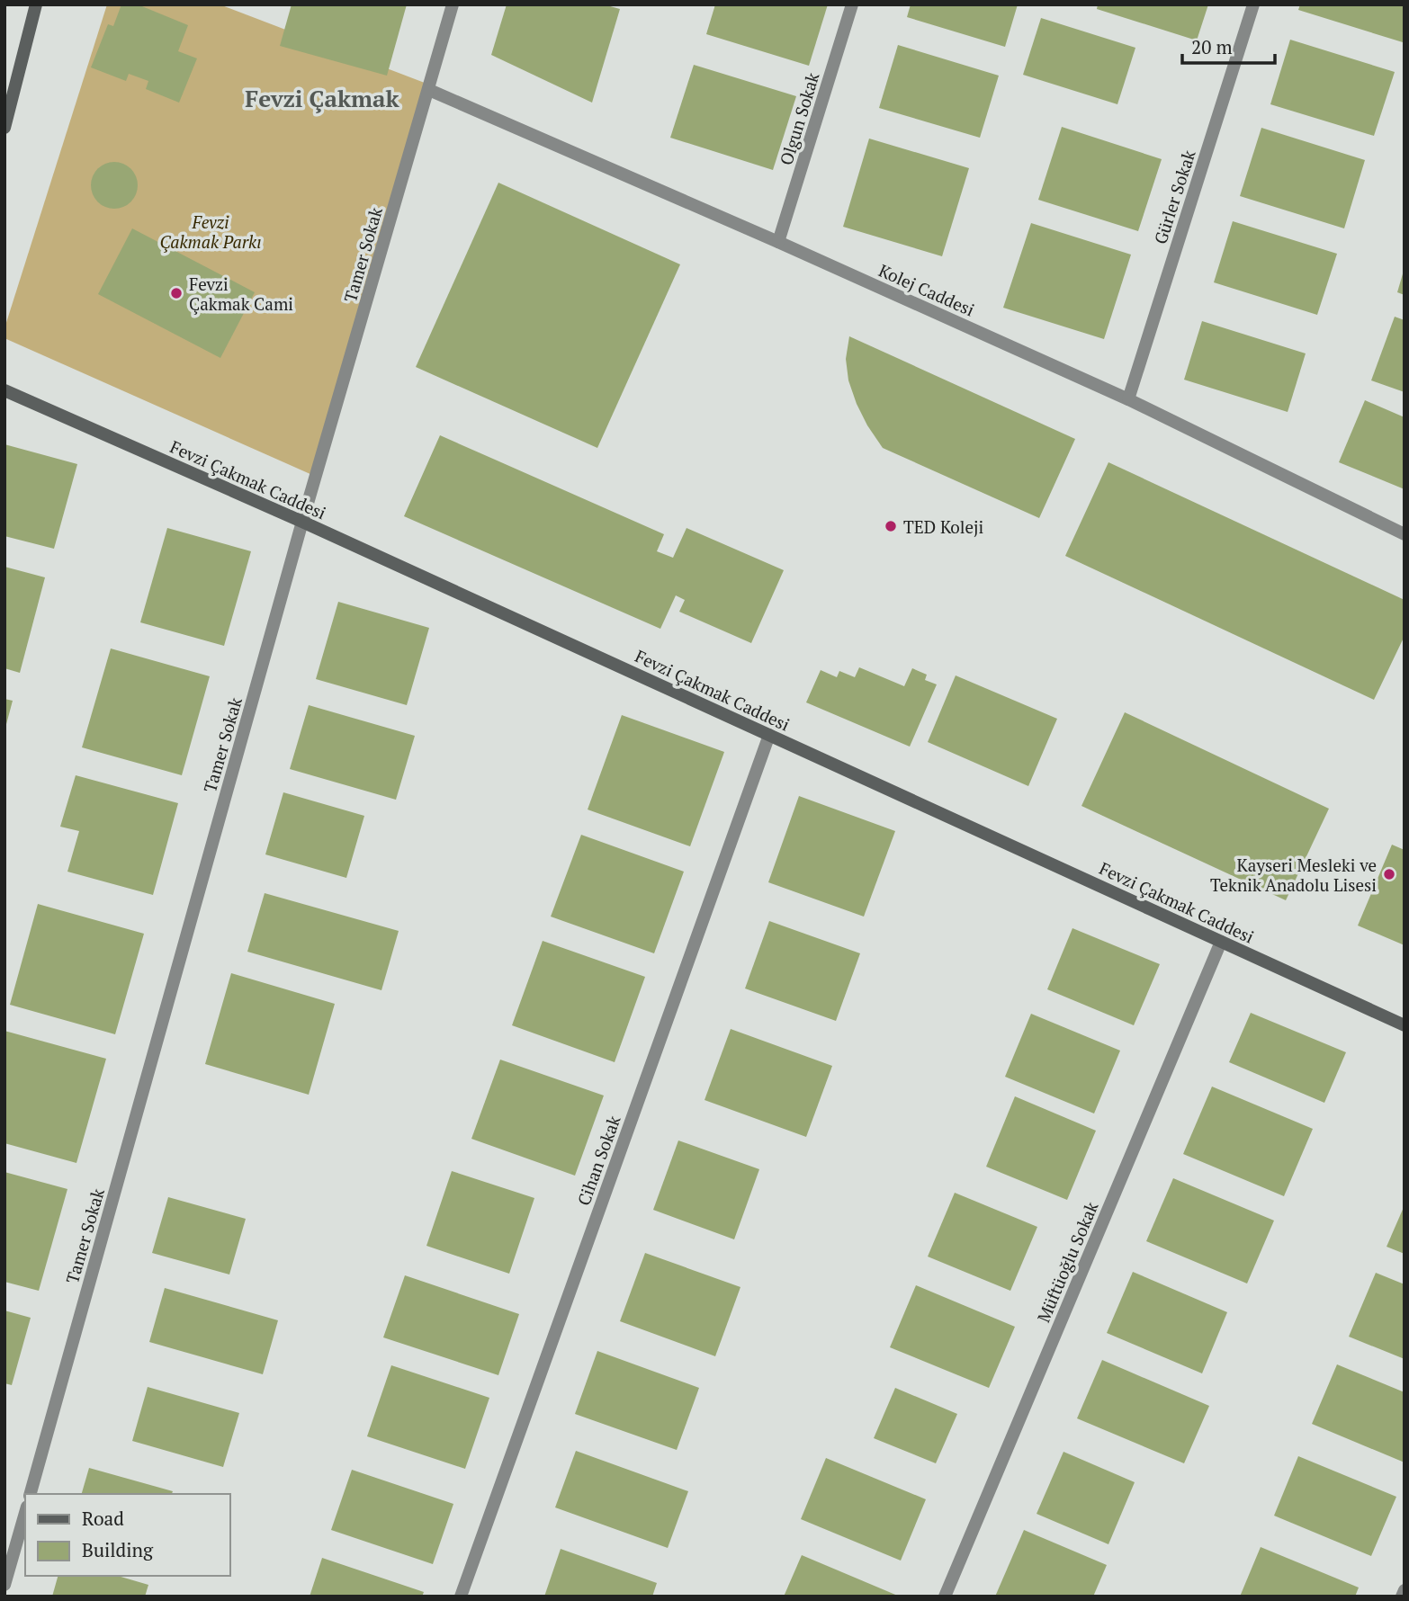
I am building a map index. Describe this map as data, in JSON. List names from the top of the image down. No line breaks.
{"streets":{"street":["Olgun Sokak","Gürler Sokak","Tamer Sokak","Kolej Caddesi","Fevzi Çakmak Caddesi","Cihan Sokak","Müftüoğlu Sokak"]},"crossings":[["Olgun Sokak","Kolej Caddesi"],["Gürler Sokak","Kolej Caddesi"],["Tamer Sokak","Kolej Caddesi"],["Tamer Sokak","Fevzi Çakmak Caddesi"],["Fevzi Çakmak Caddesi","Cihan Sokak"],["Fevzi Çakmak Caddesi","Müftüoğlu Sokak"]],"districts":["Fevzi Çakmak"],"parks":["Fevzi Çakmak Parkı"],"places":["Fevzi Çakmak Cami","TED Koleji","Kayseri Mesleki ve Teknik Anadolu Lisesi"],"legend":["Road","Building"],"scale_bar":"20 m"}
